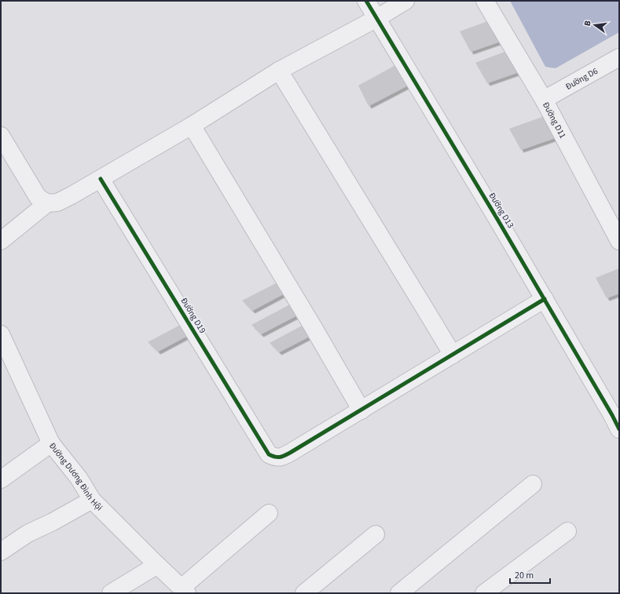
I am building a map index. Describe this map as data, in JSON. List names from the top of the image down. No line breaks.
{"streets":{"street":["Đường D6","Đường D11","Đường D13","Đường D19","Đường Dương Đình Hội"]},"crossings":[["Đường D6","Đường D11"]],"scale_bar":"20 m","north":"left"}
